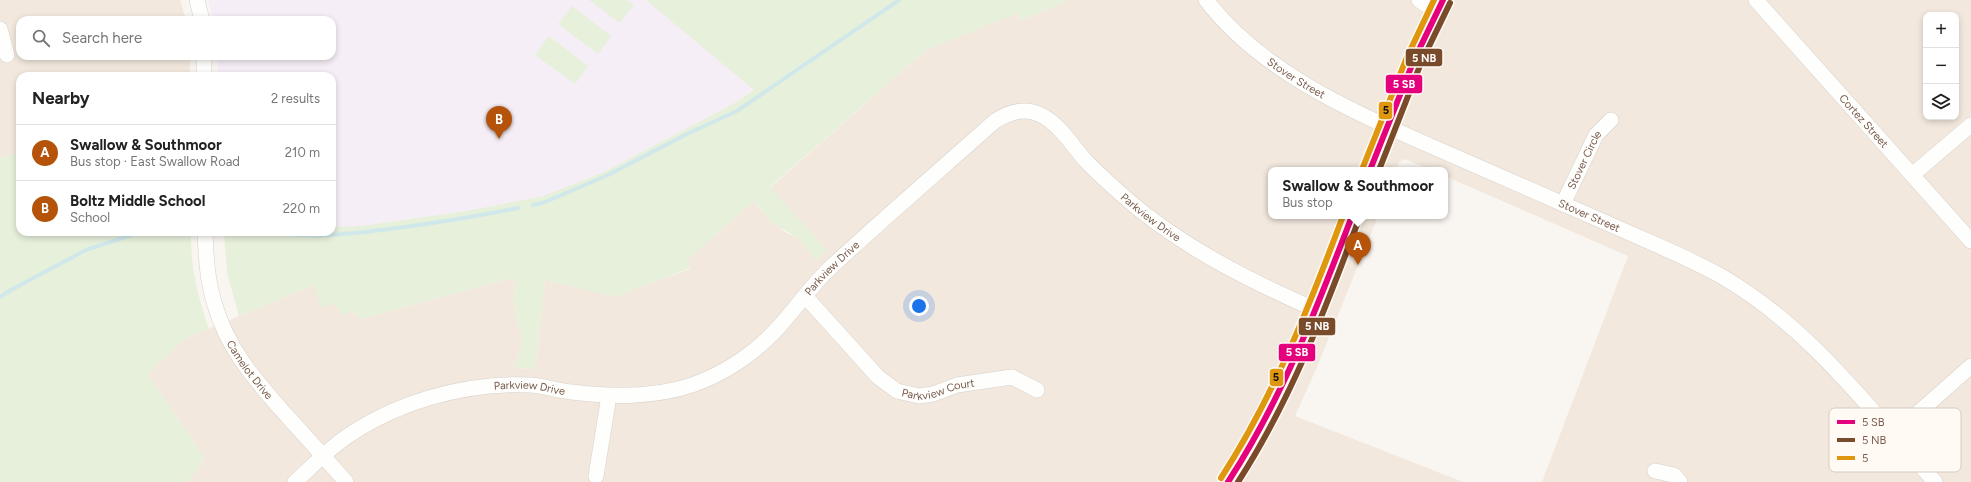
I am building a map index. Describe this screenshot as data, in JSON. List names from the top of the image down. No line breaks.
{"streets":{"street":["Stover Street","Cortez Street","Stover Circle","Parkview Drive","Camelot Drive","Parkview Court"]},"crossings":[["Stover Street","Stover Circle"],["Parkview Drive","Camelot Drive"],["Parkview Drive","Parkview Court"]],"lines":["transit line 5"],"legend":["5 SB","5 NB","5"],"page":{"map_buttons":["+","−"],"search":"Search here","heading":["Nearby","2 results"],"pins":["B","A"],"list":[{"mark":"A","name":"Swallow & Southmoor","note":"Bus stop · East Swallow Road","value":"210 m"},{"mark":"B","name":"Boltz Middle School","note":"School","value":"220 m"}],"popup":["Swallow & Southmoor","Bus stop"]}}
